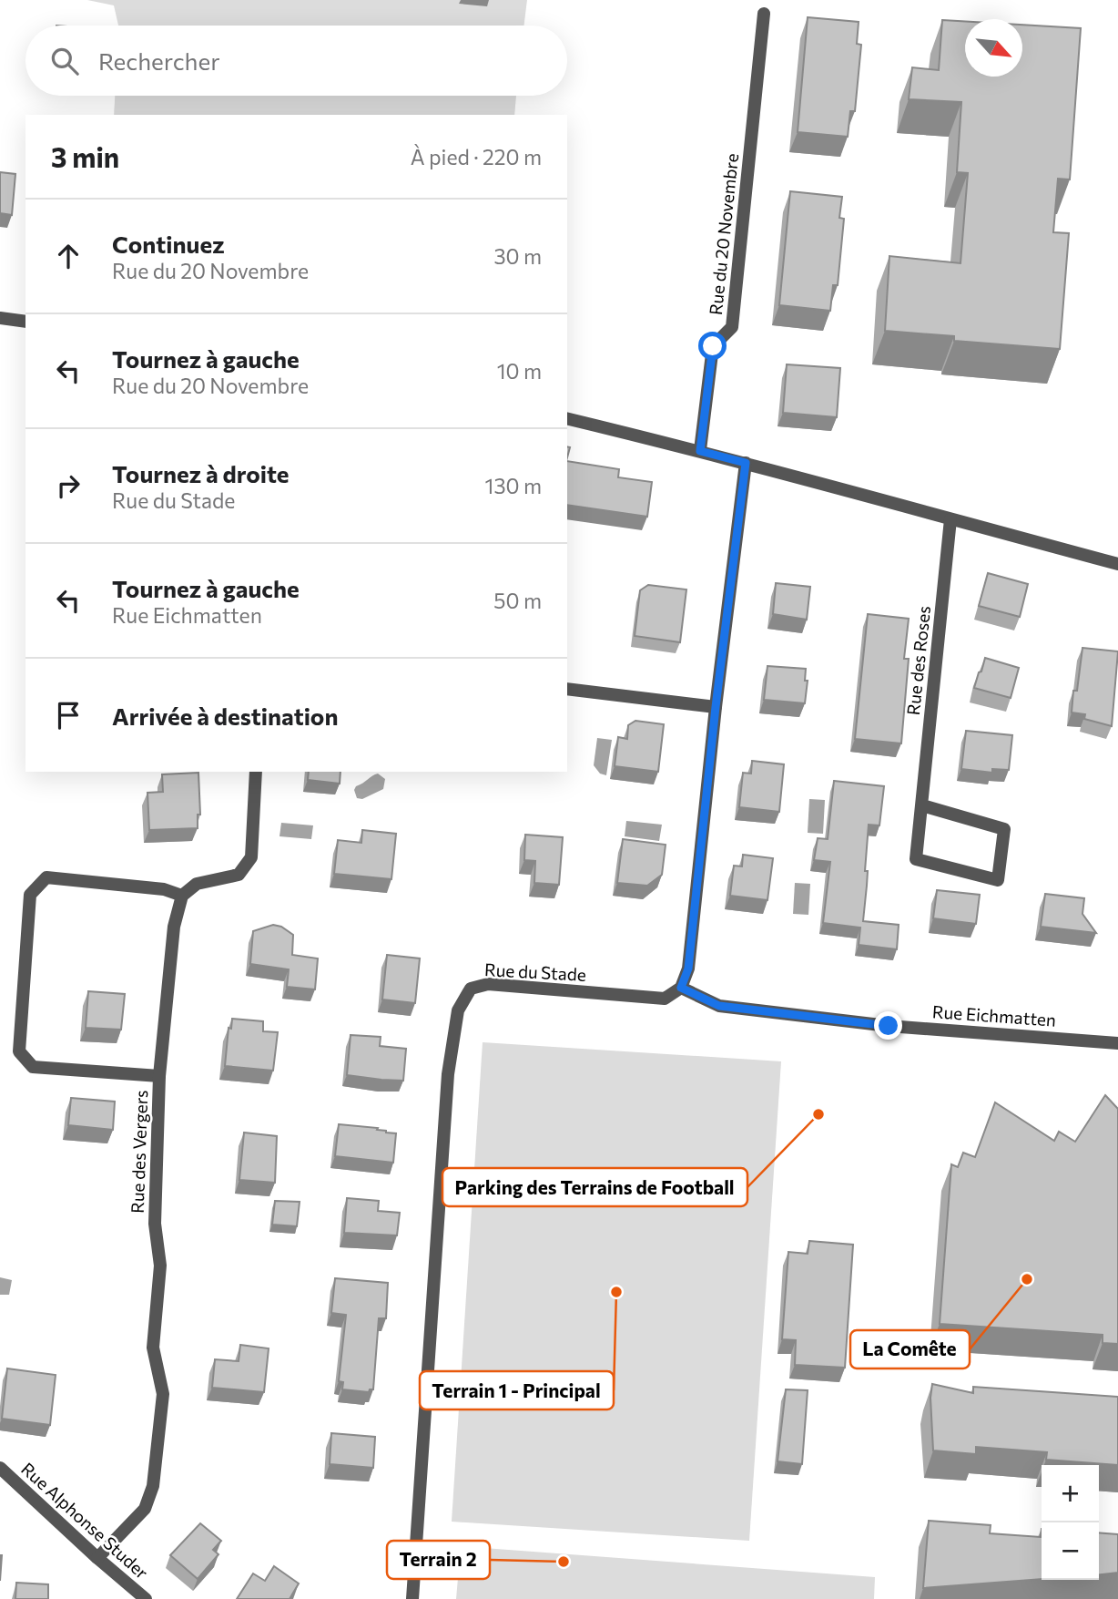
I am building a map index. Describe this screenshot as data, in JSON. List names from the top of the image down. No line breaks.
{"streets":{"street":["Rue du 20 Novembre","Rue des Roses","Rue du Stade","Rue Eichmatten","Rue des Vergers","Rue Alphonse Studer"]},"crossings":[["Rue du Stade","Rue Eichmatten"],["Rue des Vergers","Rue Alphonse Studer"]],"places":["Parking des Terrains de Football","La Comête","Terrain 1 - Principal","Terrain 2"],"north":"bottom right","page":{"search":"Rechercher","heading":["3 min","À pied · 220 m"],"list":[["Continuez","Rue du 20 Novembre","30 m"],["Tournez à gauche","Rue du 20 Novembre","10 m"],["Tournez à droite","Rue du Stade","130 m"],["Tournez à gauche","Rue Eichmatten","50 m"],"Arrivée à destination"],"map_buttons":["+","−"]}}
